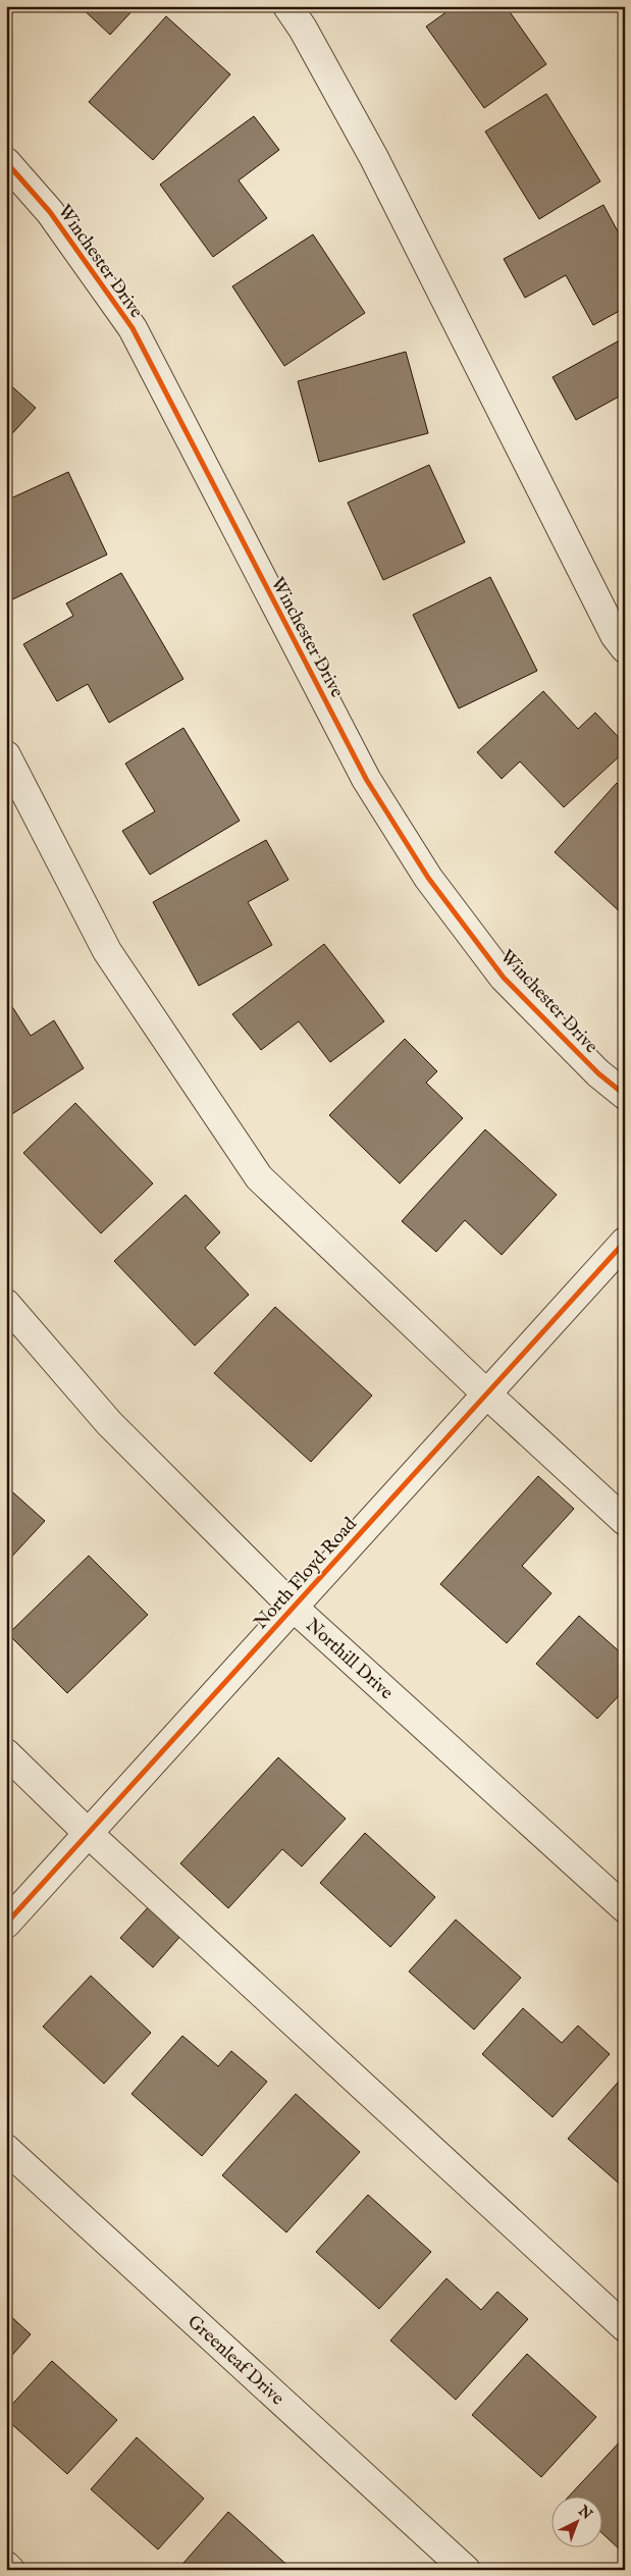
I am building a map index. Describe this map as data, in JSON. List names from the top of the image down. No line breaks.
{"streets":{"street":["Winchester Drive","North Floyd Road","Northill Drive","Greenleaf Drive"]},"crossings":[["North Floyd Road","Northill Drive"]],"north":"top right"}
